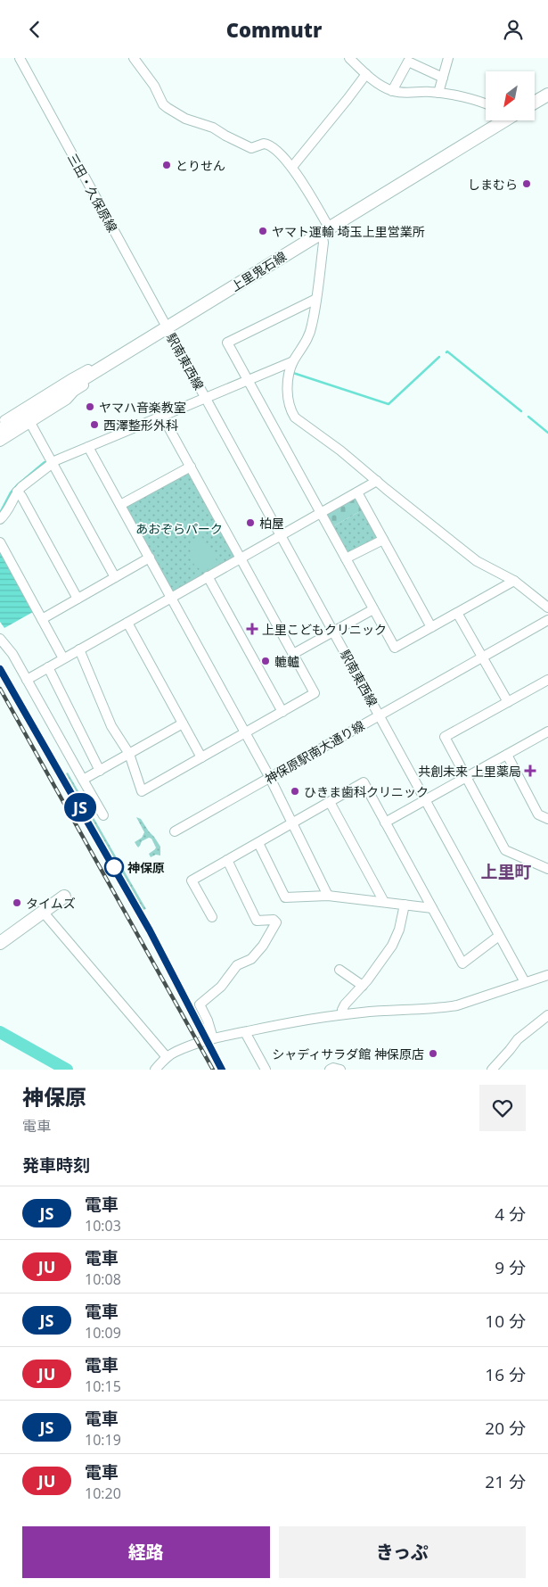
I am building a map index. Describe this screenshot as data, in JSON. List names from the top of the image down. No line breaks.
{"streets":{"main road":["上里鬼石線"],"street":["三田・久保原線","駅南東西線","神保原駅南大通り線"]},"crossings":[["三田・久保原線","上里鬼石線"],["三田・久保原線","駅南東西線"],["上里鬼石線","駅南東西線"],["駅南東西線","神保原駅南大通り線"]],"districts":["上里町"],"parks":["あおぞらパーク"],"places":{"other":["とりせん","しまむら","ヤマト運輸 埼玉上里営業所","ヤマハ音楽教室","西澤整形外科","柏屋","轆轤","ひきま歯科クリニック","神保原","タイムズ","シャディサラダ館 神保原店"],"health":["上里こどもクリニック","共創未来 上里薬局"]},"north":"bottom left","page":{"header":"Commutr","on_map":"JS","heading":[["神保原","電車"],"発車時刻"],"list":[{"mark":"JS","name":"電車","note":"10:03","value":"4 分"},{"mark":"JU","name":"電車","note":"10:08","value":"9 分"},{"mark":"JS","name":"電車","note":"10:09","value":"10 分"},{"mark":"JU","name":"電車","note":"10:15","value":"16 分"},{"mark":"JS","name":"電車","note":"10:19","value":"20 分"},{"mark":"JU","name":"電車","note":"10:20","value":"21 分"}],"buttons":["経路","きっぷ"]}}
